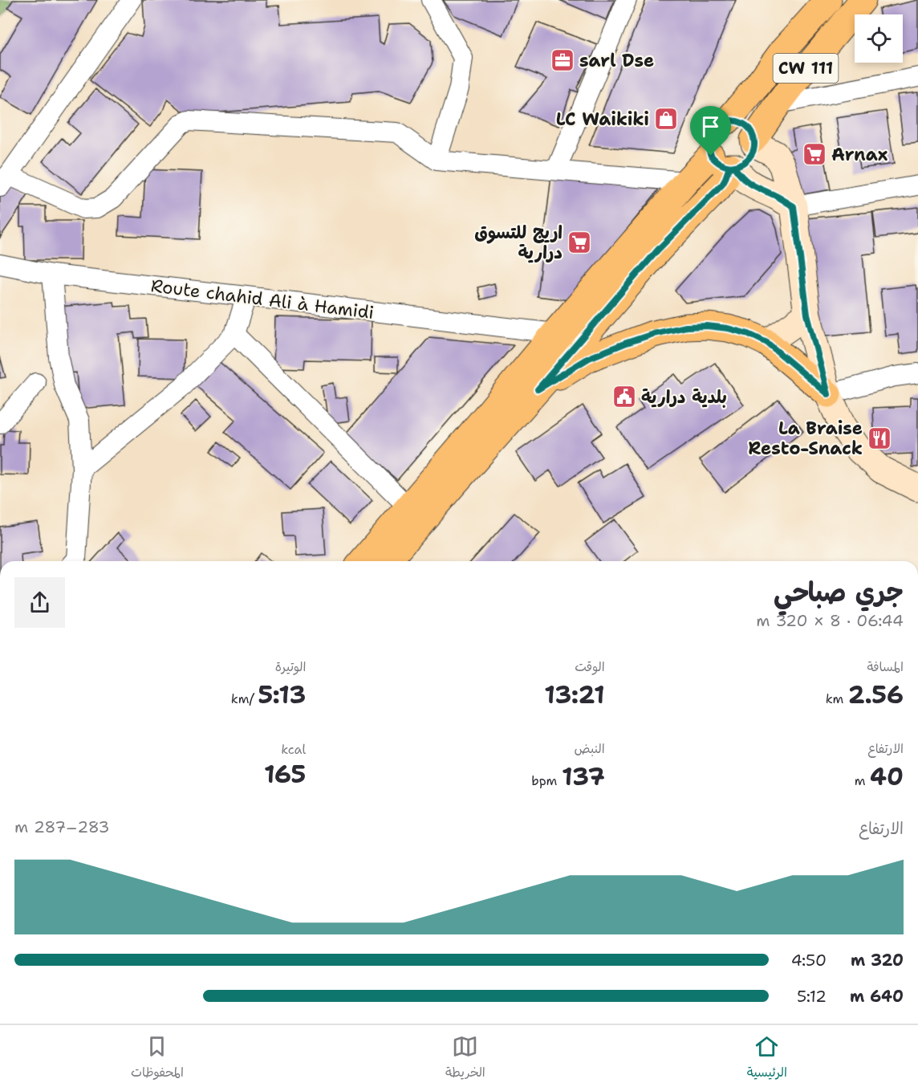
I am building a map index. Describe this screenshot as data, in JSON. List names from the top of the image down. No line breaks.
{"streets":{"main road":["CW 111"],"street":["Route chahid Ali à Hamidi"]},"places":{"office":["sarl Dse"],"shop":["LC Waikiki"],"supermarket":["Arnax","اريج للتسوق درارية"],"public building":["بلدية درارية"],"restaurant":["La Braise Resto-Snack"]},"page":{"heading":["جري صباحي","06:44 · 8 × 320 m"],"stats":[["المسافة","2.56 km"],["الوقت","13:21"],["الوتيرة","5:13 /km"],["الارتفاع","40 m"],["النبض","137 bpm"],["kcal","165"]],"chart":["الارتفاع","283–287 m"],"list":[{"name":"320 m","note":"4:50"},{"name":"640 m","note":"5:12"}],"tabs":["الرئيسية","الخريطة","المحفوظات"]}}
